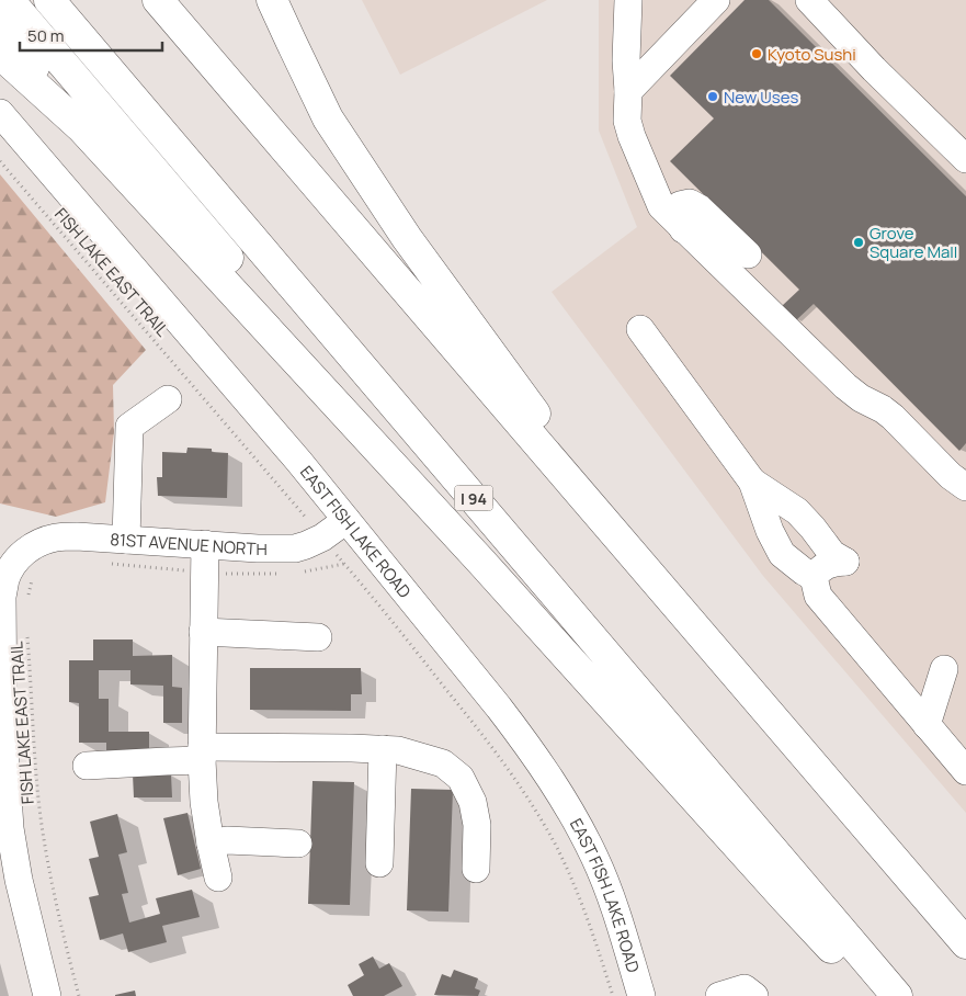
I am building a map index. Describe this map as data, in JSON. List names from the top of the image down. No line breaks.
{"streets":{"highway":["I 94"],"street":["EAST FISH LAKE ROAD","81ST AVENUE NORTH"],"path":["FISH LAKE EAST TRAIL"]},"crossings":[["EAST FISH LAKE ROAD","81ST AVENUE NORTH"]],"places":["Kyoto Sushi","New Uses","Grove Square Mall"],"scale_bar":"50 m"}
